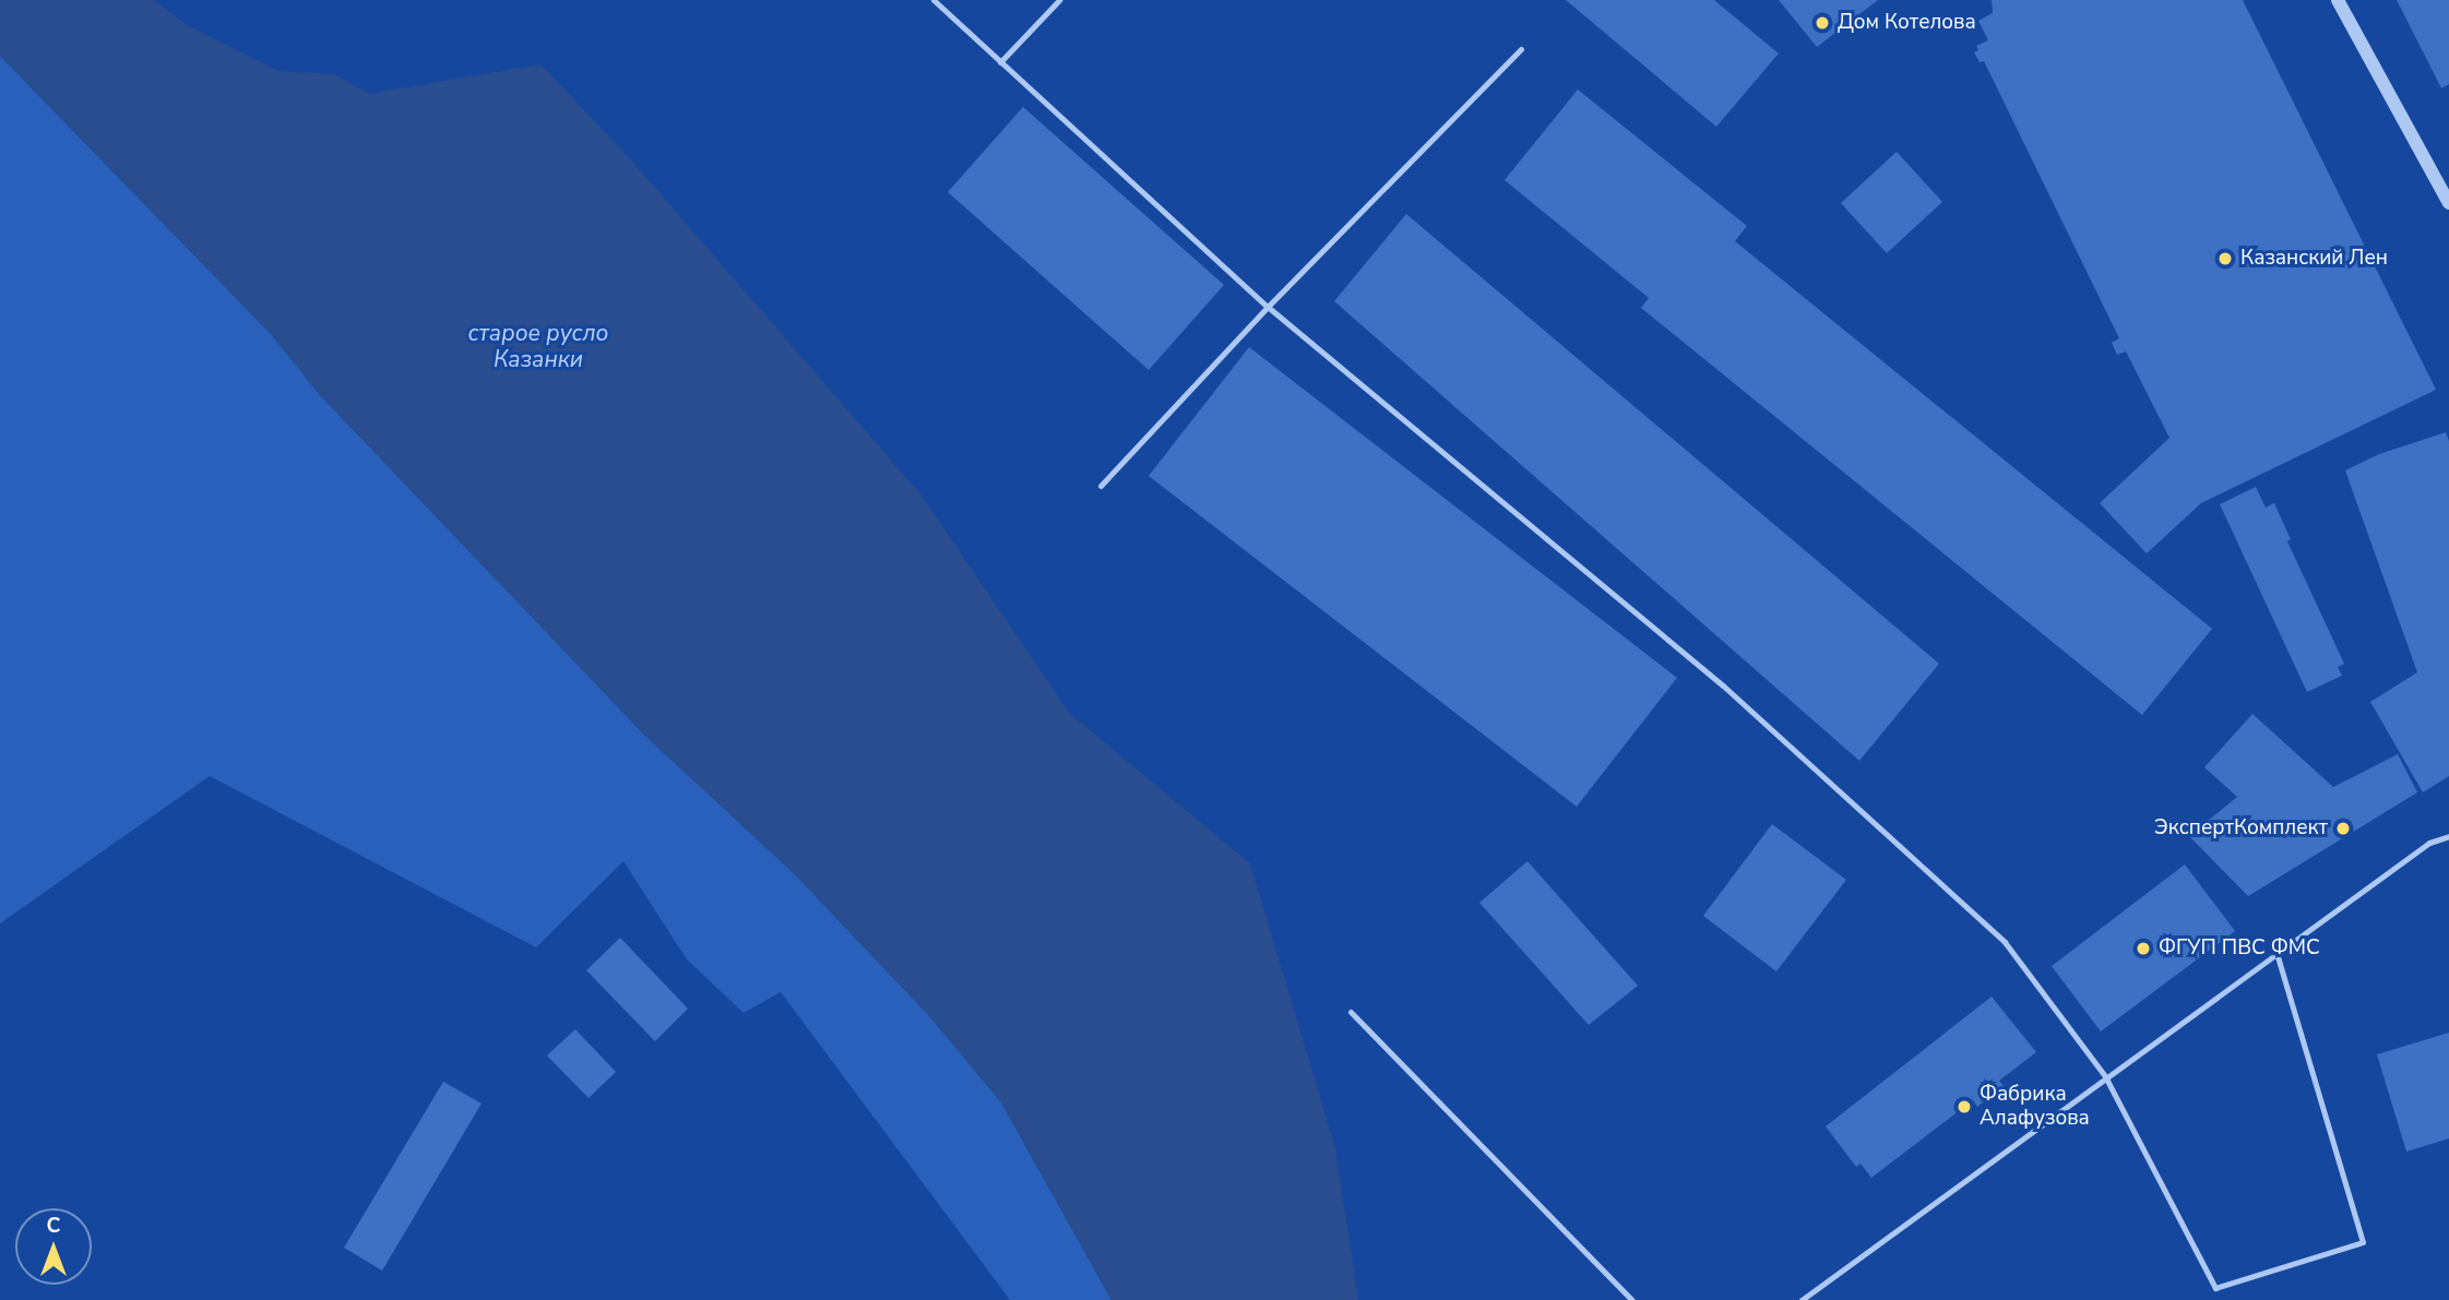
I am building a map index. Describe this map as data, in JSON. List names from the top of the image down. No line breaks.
{"water":["старое русло Казанки"],"places":["Дом Котелова","Казанский Лен","ЭкспертКомплект","ФГУП ПВС ФМС","Фабрика Алафузова"],"north":"top"}
